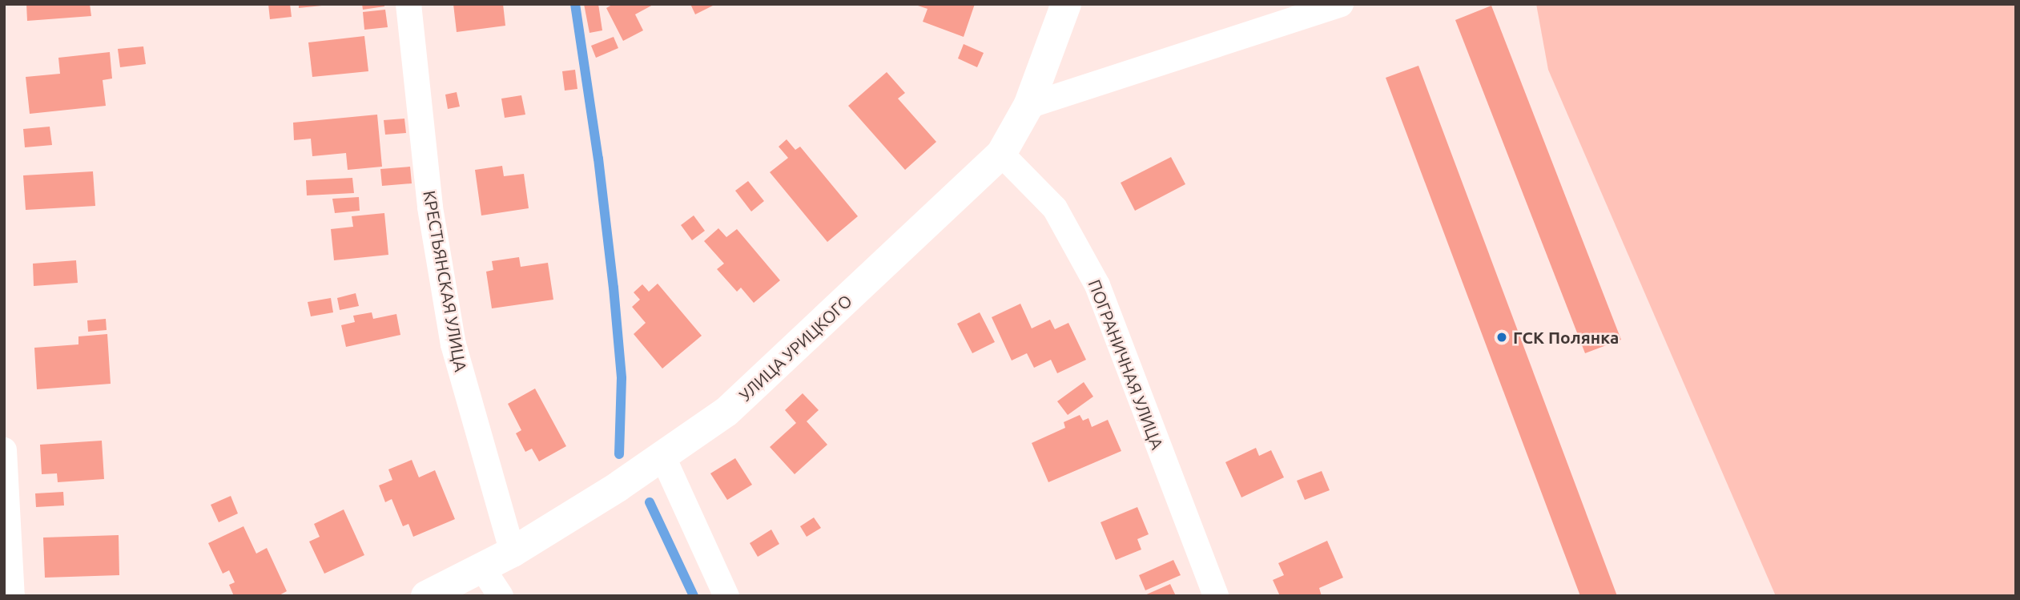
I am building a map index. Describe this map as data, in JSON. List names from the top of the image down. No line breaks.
{"streets":{"main road":["УЛИЦА УРИЦКОГО"],"street":["КРЕСТЬЯНСКАЯ УЛИЦА","ПОГРАНИЧНАЯ УЛИЦА"]},"crossings":[["КРЕСТЬЯНСКАЯ УЛИЦА","УЛИЦА УРИЦКОГО"],["УЛИЦА УРИЦКОГО","ПОГРАНИЧНАЯ УЛИЦА"]],"places":["ГСК Полянка"]}
